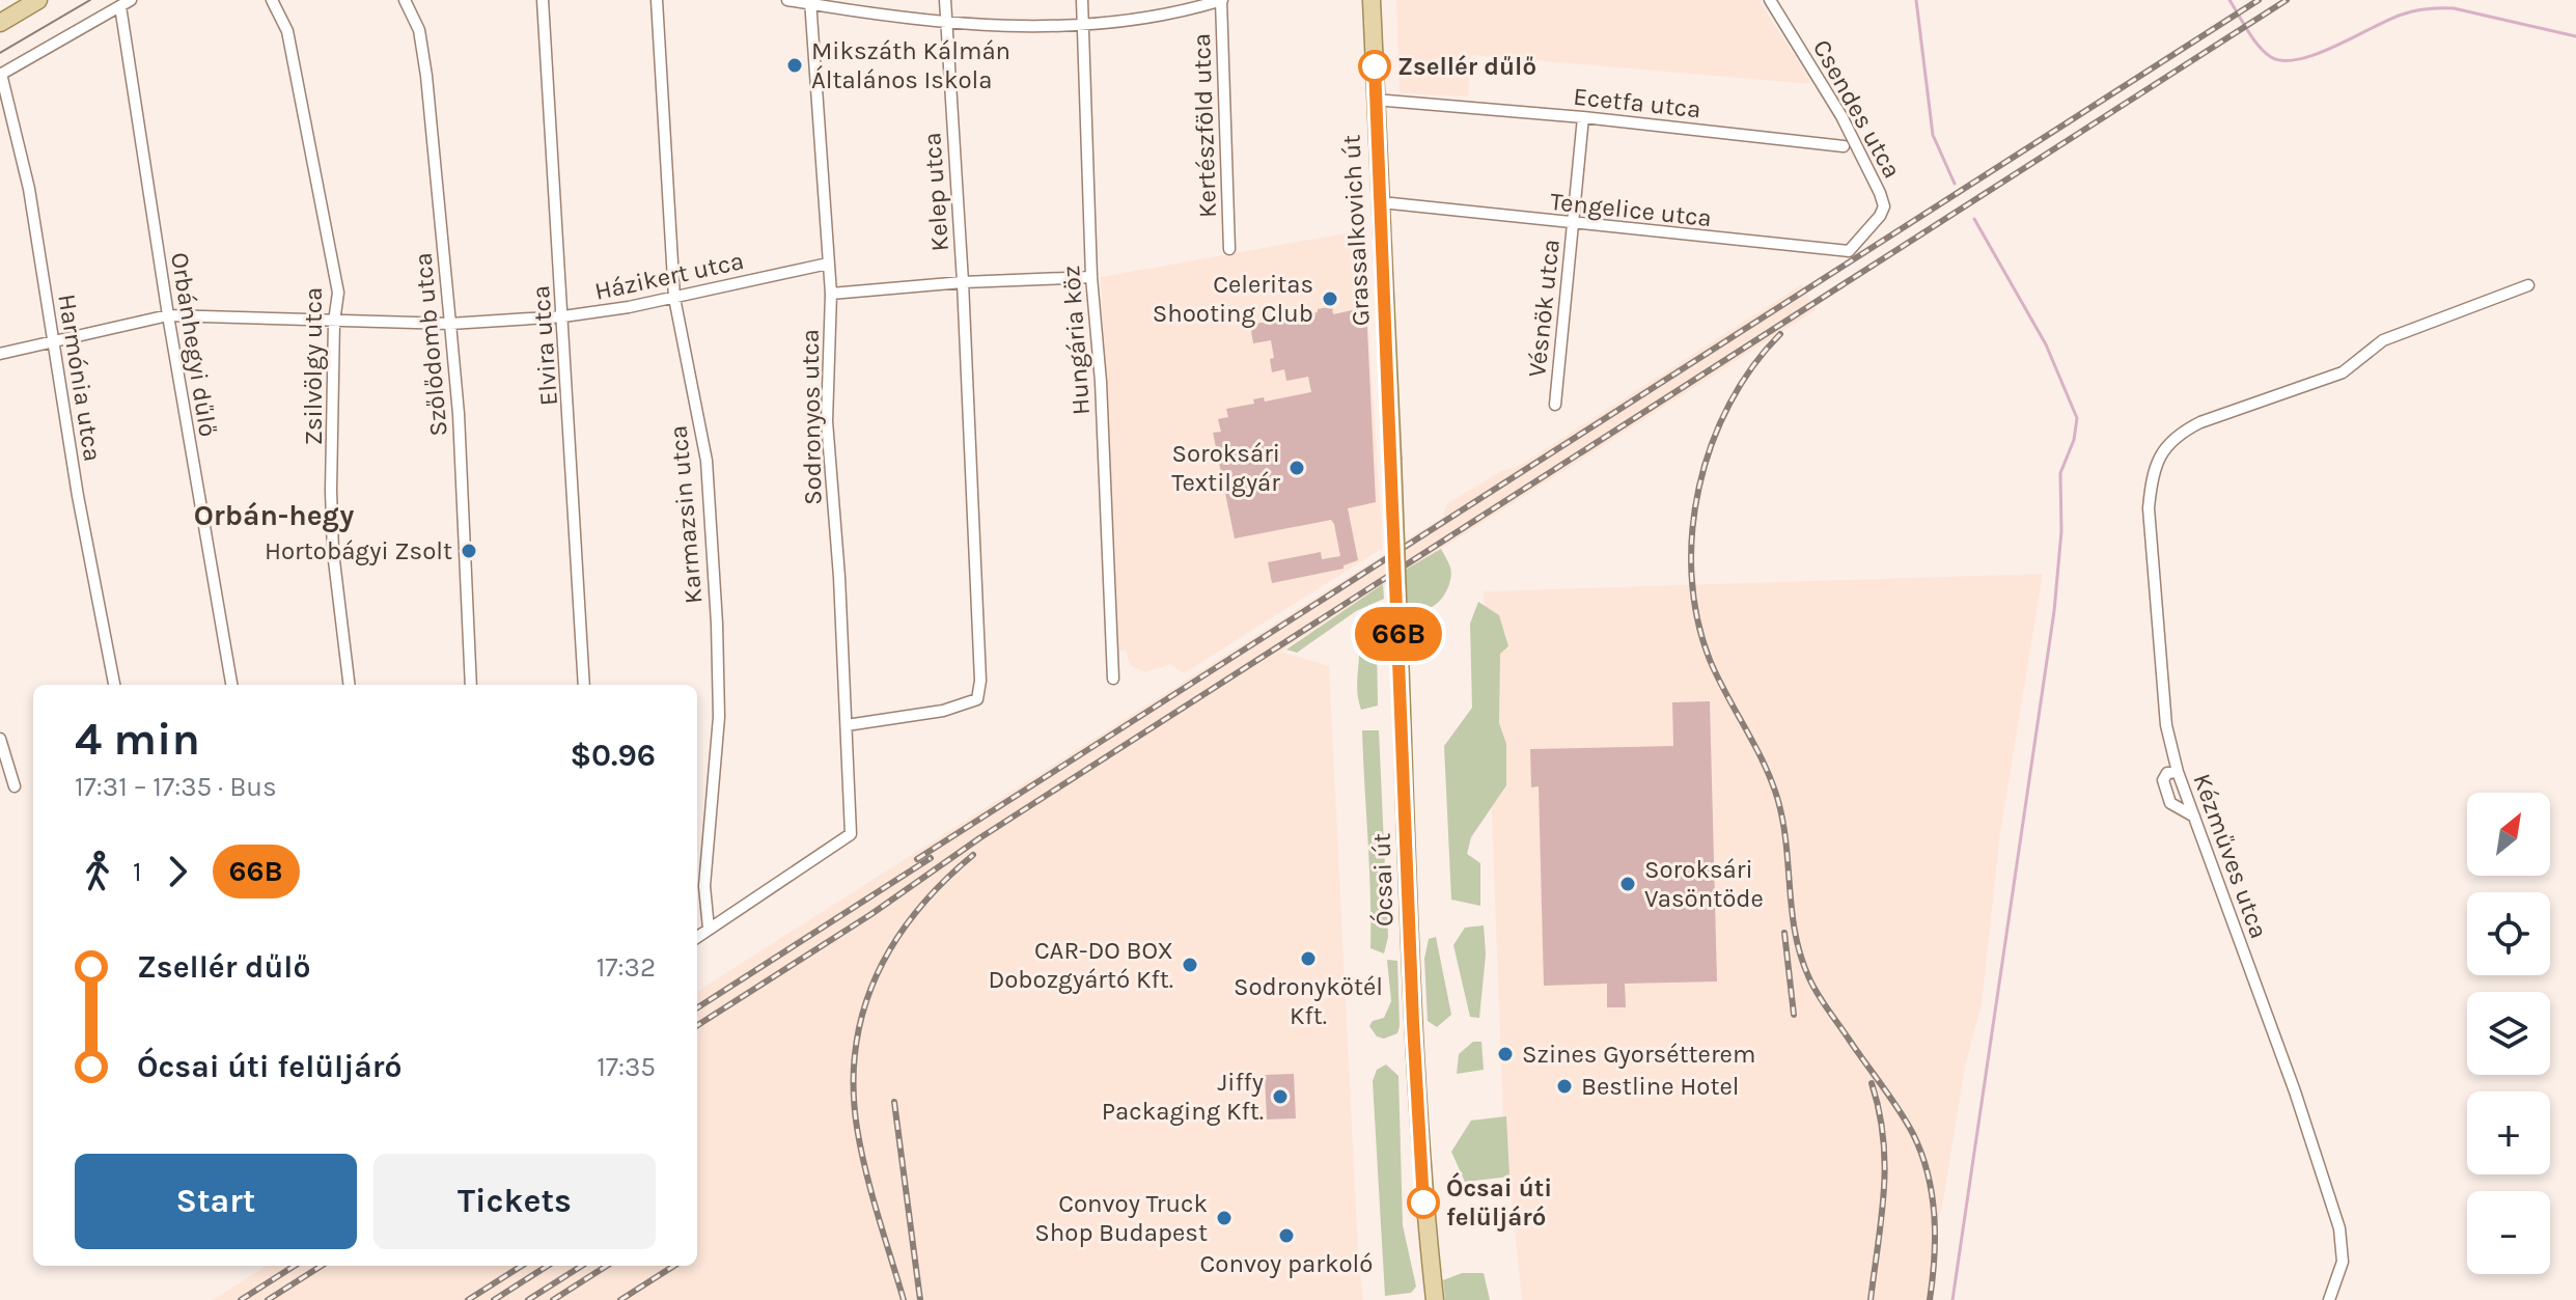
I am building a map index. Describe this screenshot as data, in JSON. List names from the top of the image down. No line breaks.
{"streets":{"main road":["Grassalkovich út","Ócsai út"],"street":["Ecetfa utca","Csendes utca","Kertészföld utca","Kelep utca","Tengelice utca","Házikert utca","Vésnök utca","Hungária köz","Orbánhegyi dűlő","Szőlődomb utca","Elvira utca","Zsilvölgy utca","Harmónia utca","Sodronyos utca","Karmazsin utca","Kézműves utca"]},"crossings":[["Ecetfa utca","Grassalkovich út"],["Ecetfa utca","Vésnök utca"],["Csendes utca","Tengelice utca"],["Kelep utca","Sodronyos utca"],["Tengelice utca","Vésnök utca"],["Grassalkovich út","Ócsai út"],["Házikert utca","Orbánhegyi dűlő"],["Házikert utca","Szőlődomb utca"],["Házikert utca","Elvira utca"],["Házikert utca","Zsilvölgy utca"],["Házikert utca","Harmónia utca"],["Házikert utca","Sodronyos utca"],["Házikert utca","Karmazsin utca"],["Sodronyos utca","Karmazsin utca"]],"districts":["Orbán-hegy"],"places":["Mikszáth Kálmán Általános Iskola","Zsellér dűlő","Celeritas Shooting Club","Soroksári Textilgyár","Hortobágyi Zsolt","Soroksári Vasöntöde","Sodronykötél Kft.","CAR-DO BOX Dobozgyártó Kft.","Szines Gyorsétterem","Bestline Hotel","Jiffy Packaging Kft.","Ócsai úti felüljáró","Convoy Truck Shop Budapest","Convoy parkoló"],"lines":["bus line 66B"],"north":"top right","page":{"on_map":"66B","heading":["4 min","17:31 – 17:35 · Bus","$0.96"],"map_buttons":["+","−"],"legs":["1","66B"],"list":[{"name":"Zsellér dűlő","value":"17:32"},{"name":"Ócsai úti felüljáró","value":"17:35"}],"buttons":["Start","Tickets"]}}
